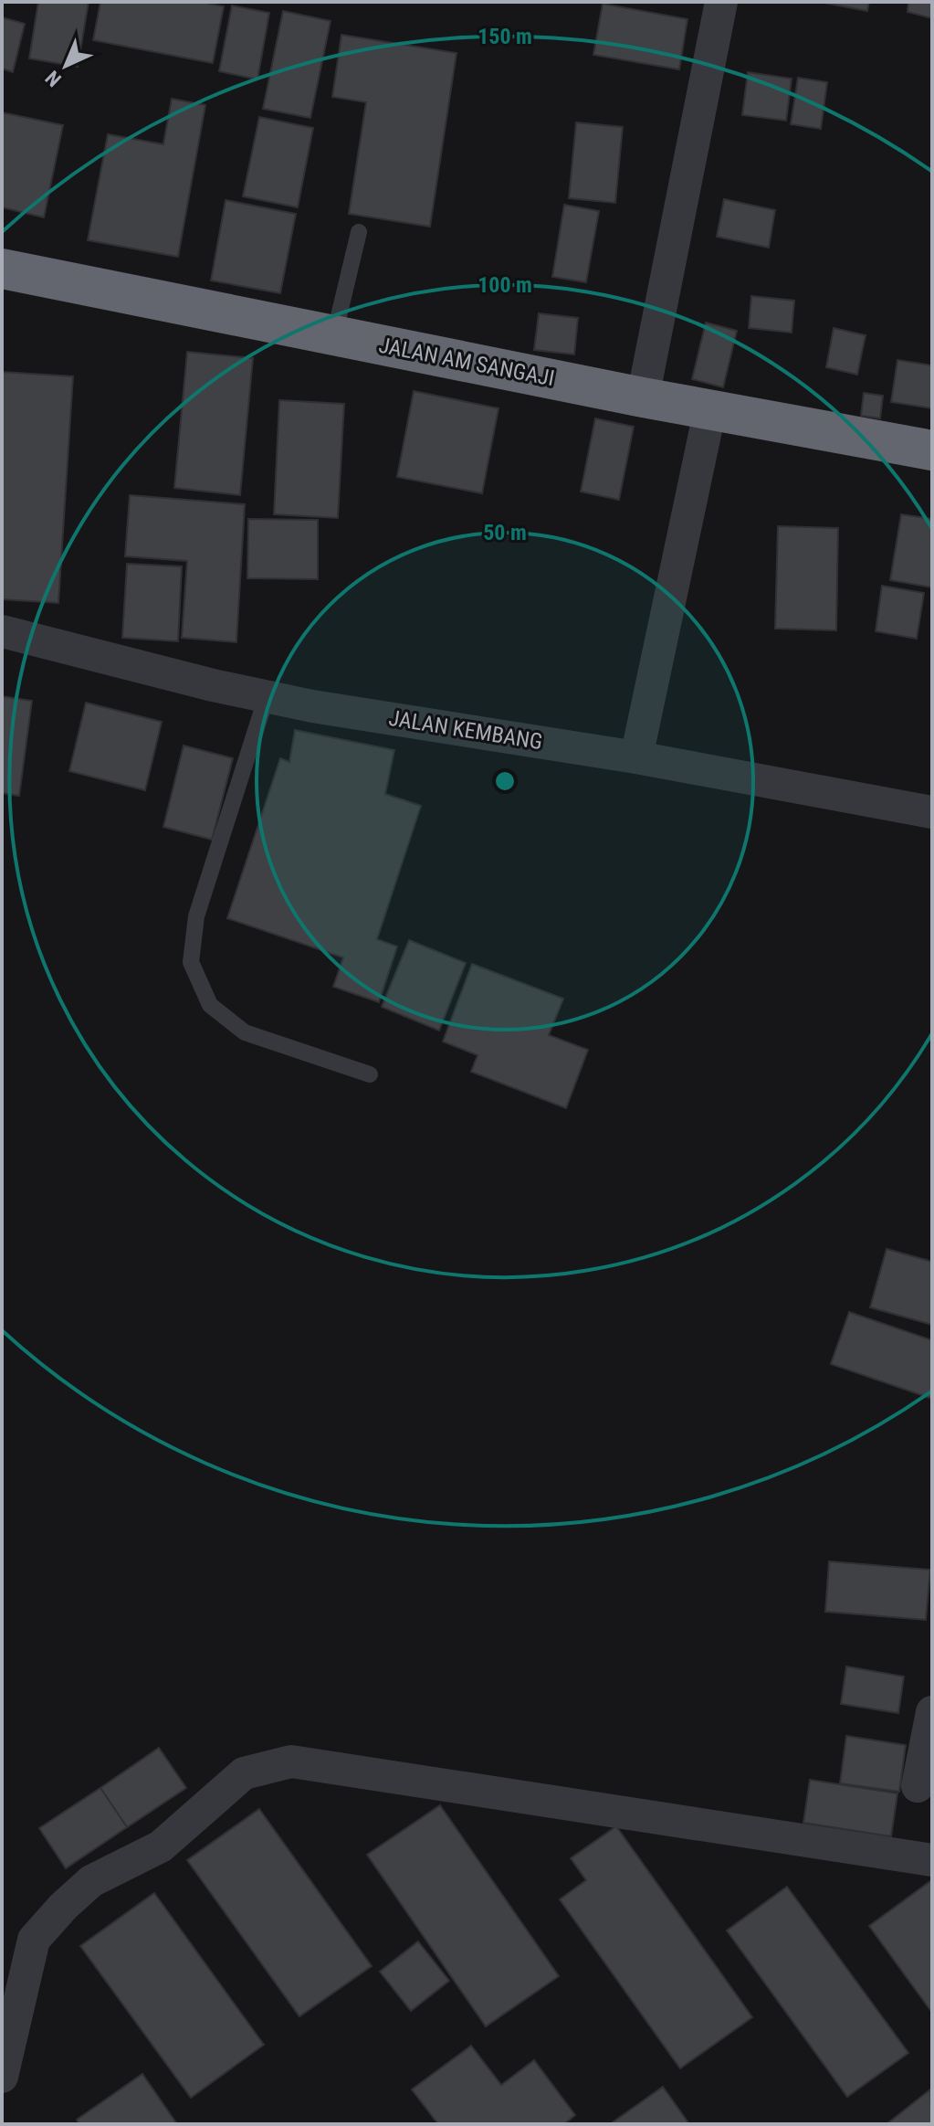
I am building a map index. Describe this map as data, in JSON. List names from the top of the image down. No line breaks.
{"streets":{"highway":["JALAN AM SANGAJI"],"street":["JALAN KEMBANG"]},"north":"bottom left","rings":["150 m","100 m","50 m"]}
